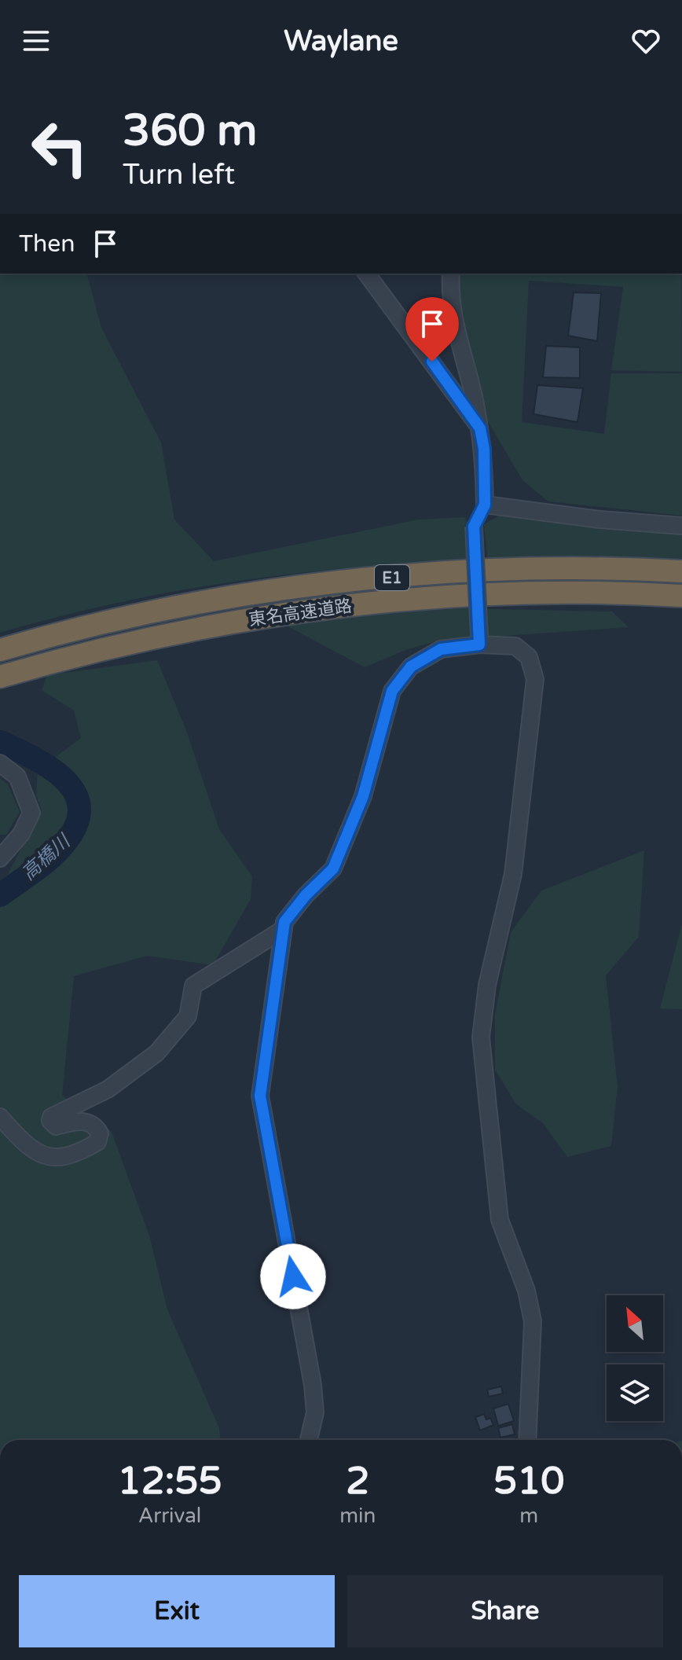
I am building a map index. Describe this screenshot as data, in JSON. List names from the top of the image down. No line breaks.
{"streets":{"highway":["E1","東名高速道路"]},"water":["高橋川"],"north":"top left","page":{"header":"Waylane","turn":["360 m","Turn left"],"then":"Then","eta":["12:55","Arrival","2","min","510","m"],"buttons":["Exit","Share"]}}
